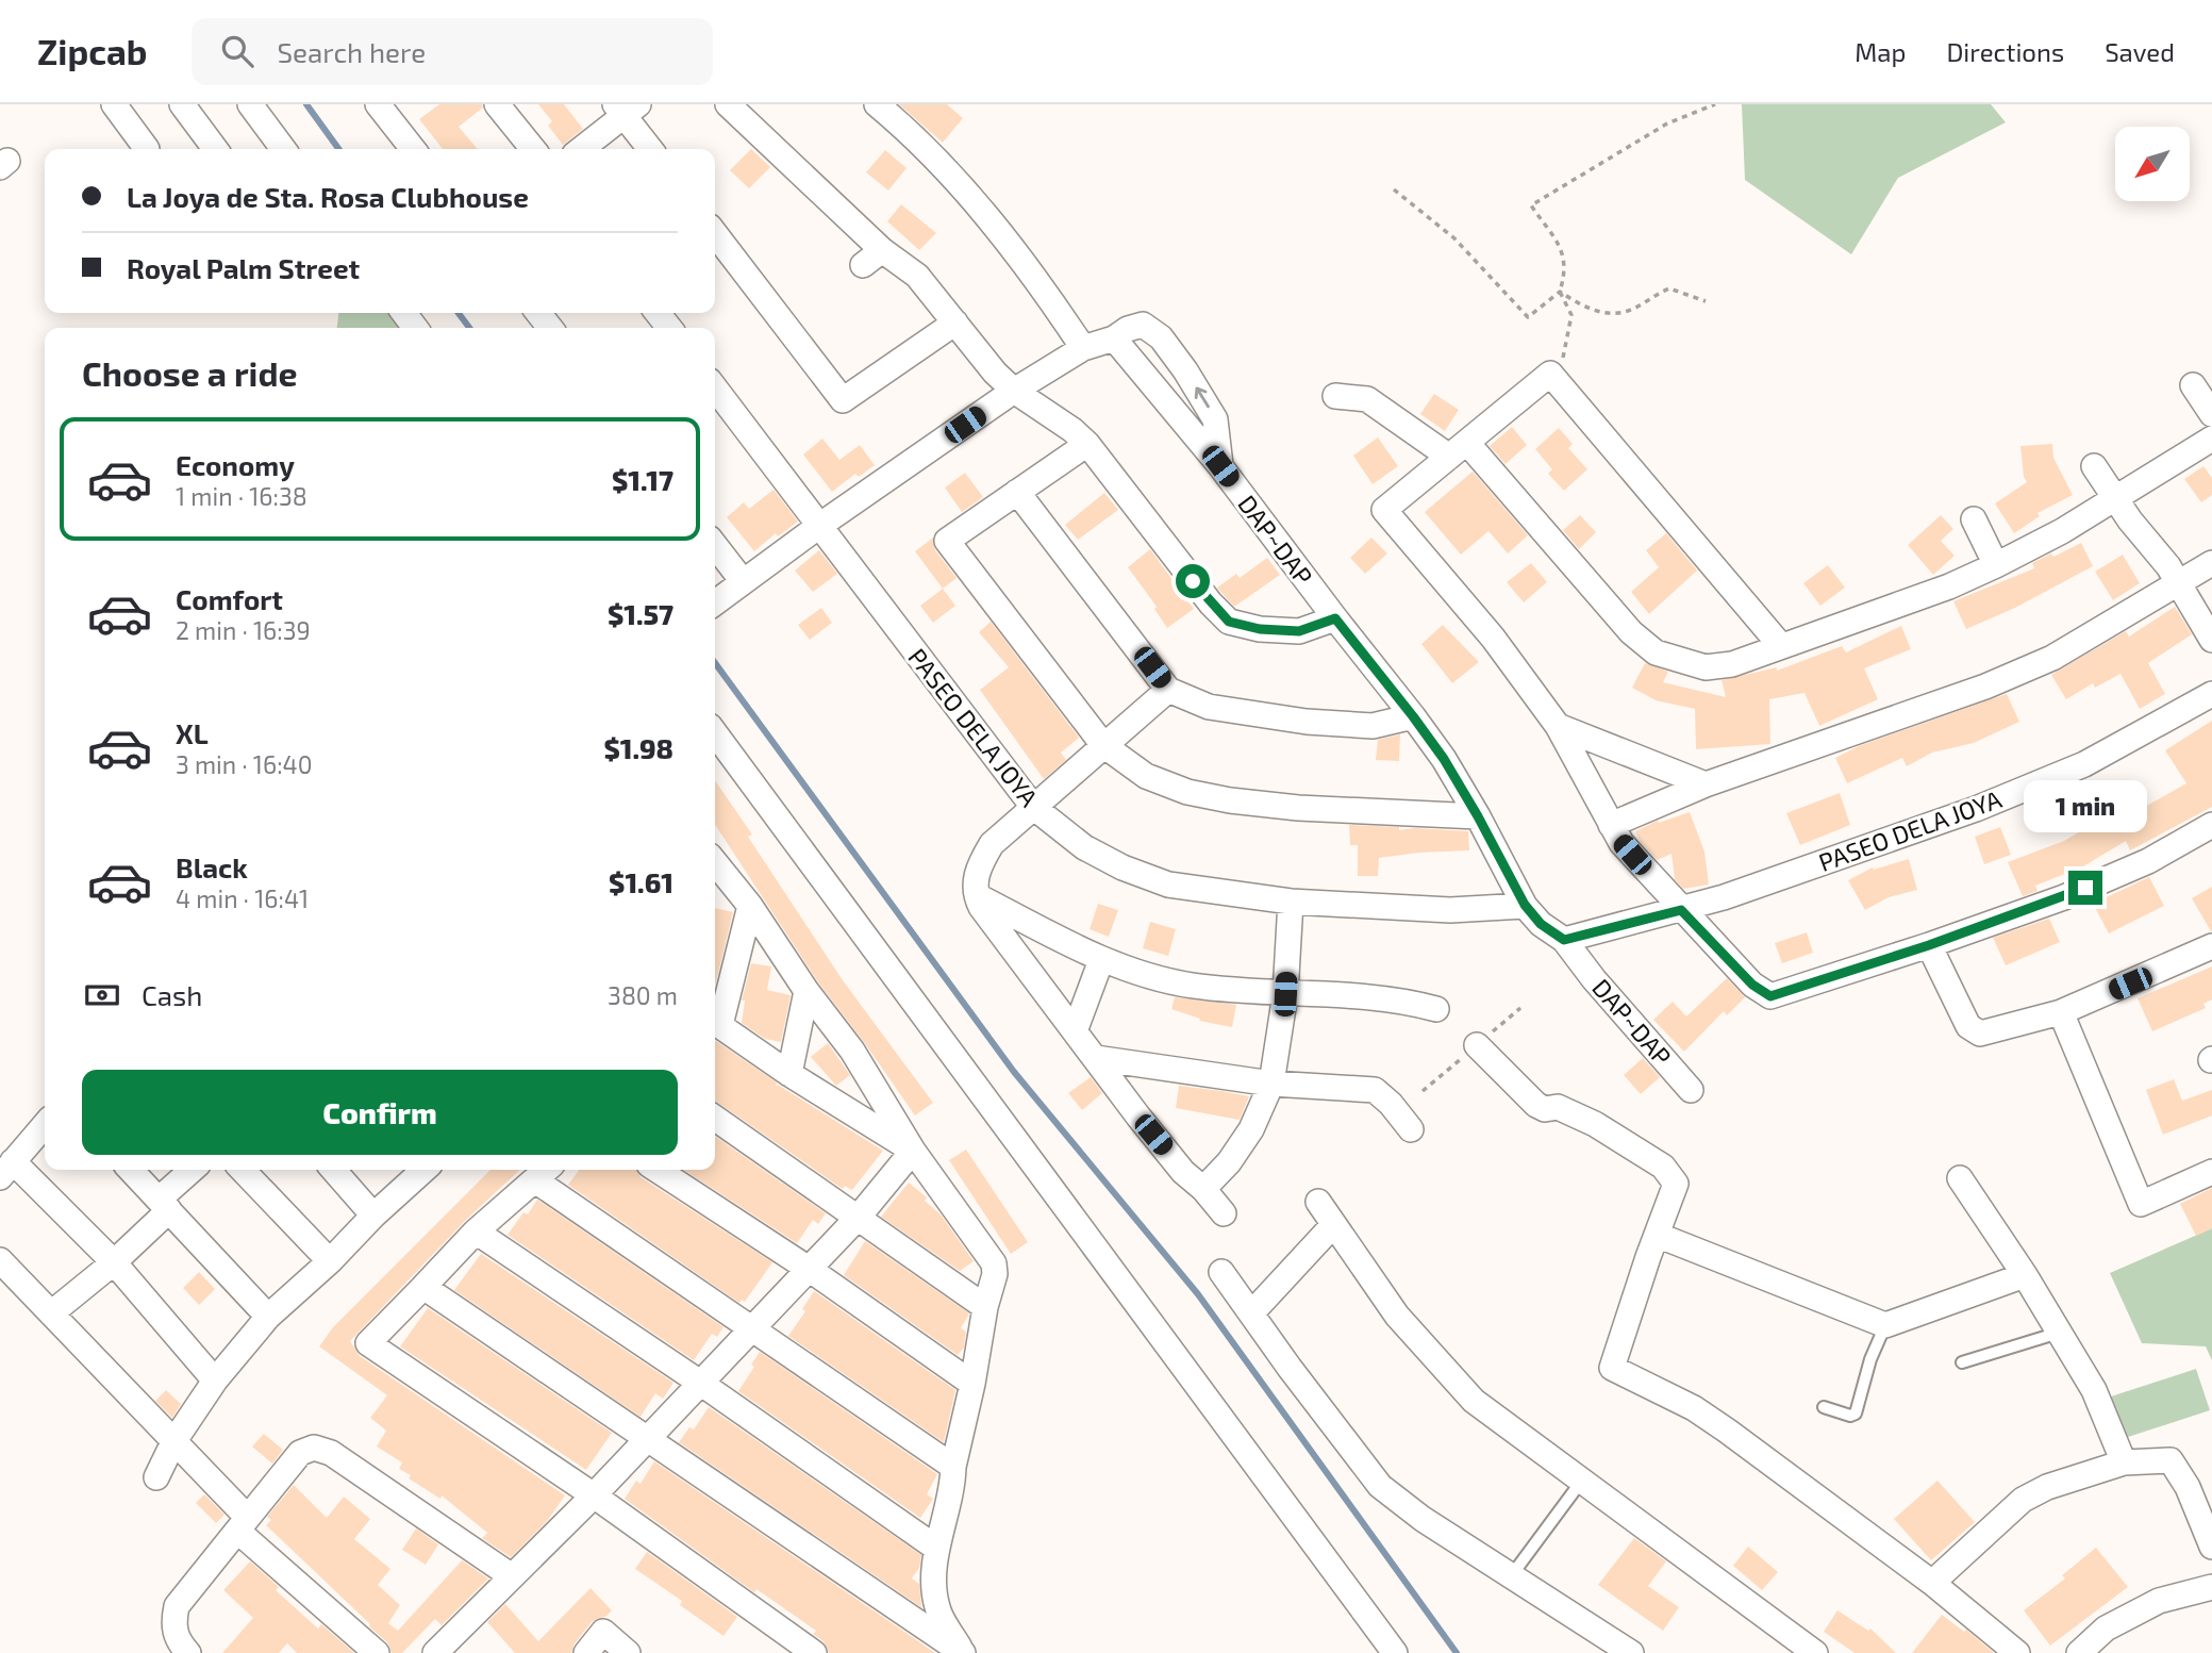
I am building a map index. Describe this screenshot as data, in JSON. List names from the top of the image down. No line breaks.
{"streets":{"street":["DAP~DAP","PASEO DELA JOYA"]},"crossings":[["DAP~DAP","PASEO DELA JOYA"]],"north":"bottom left","page":{"header":"Zipcab","search":"Search here","nav":["Map","Directions","Saved"],"banner":["La Joya de Sta. Rosa Clubhouse","Royal Palm Street"],"heading":"Choose a ride","list":[{"name":"Economy","note":"1 min · 16:38","value":"$1.17"},{"name":"Comfort","note":"2 min · 16:39","value":"$1.57"},{"name":"XL","note":"3 min · 16:40","value":"$1.98"},{"name":"Black","note":"4 min · 16:41","value":"$1.61"}],"bubble":"1 min","pay":["Cash","380 m"],"buttons":"Confirm"}}
